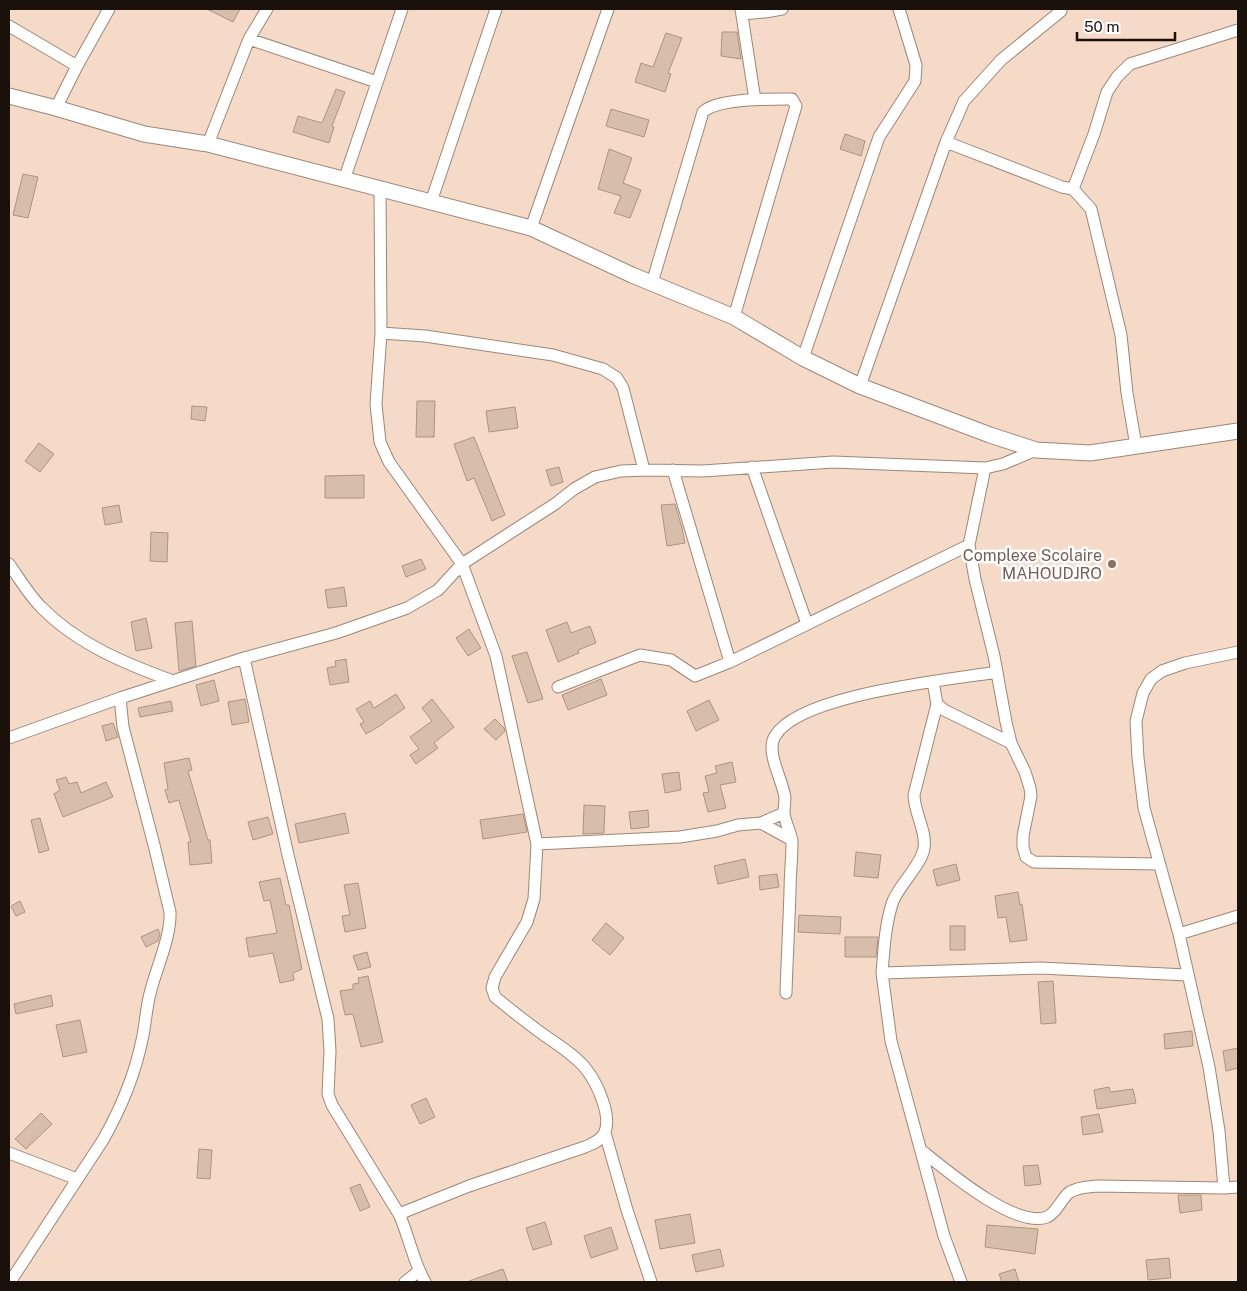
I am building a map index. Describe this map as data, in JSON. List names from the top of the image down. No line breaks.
{"places":["Complexe Scolaire MAHOUDJRO"],"scale_bar":"50 m"}
